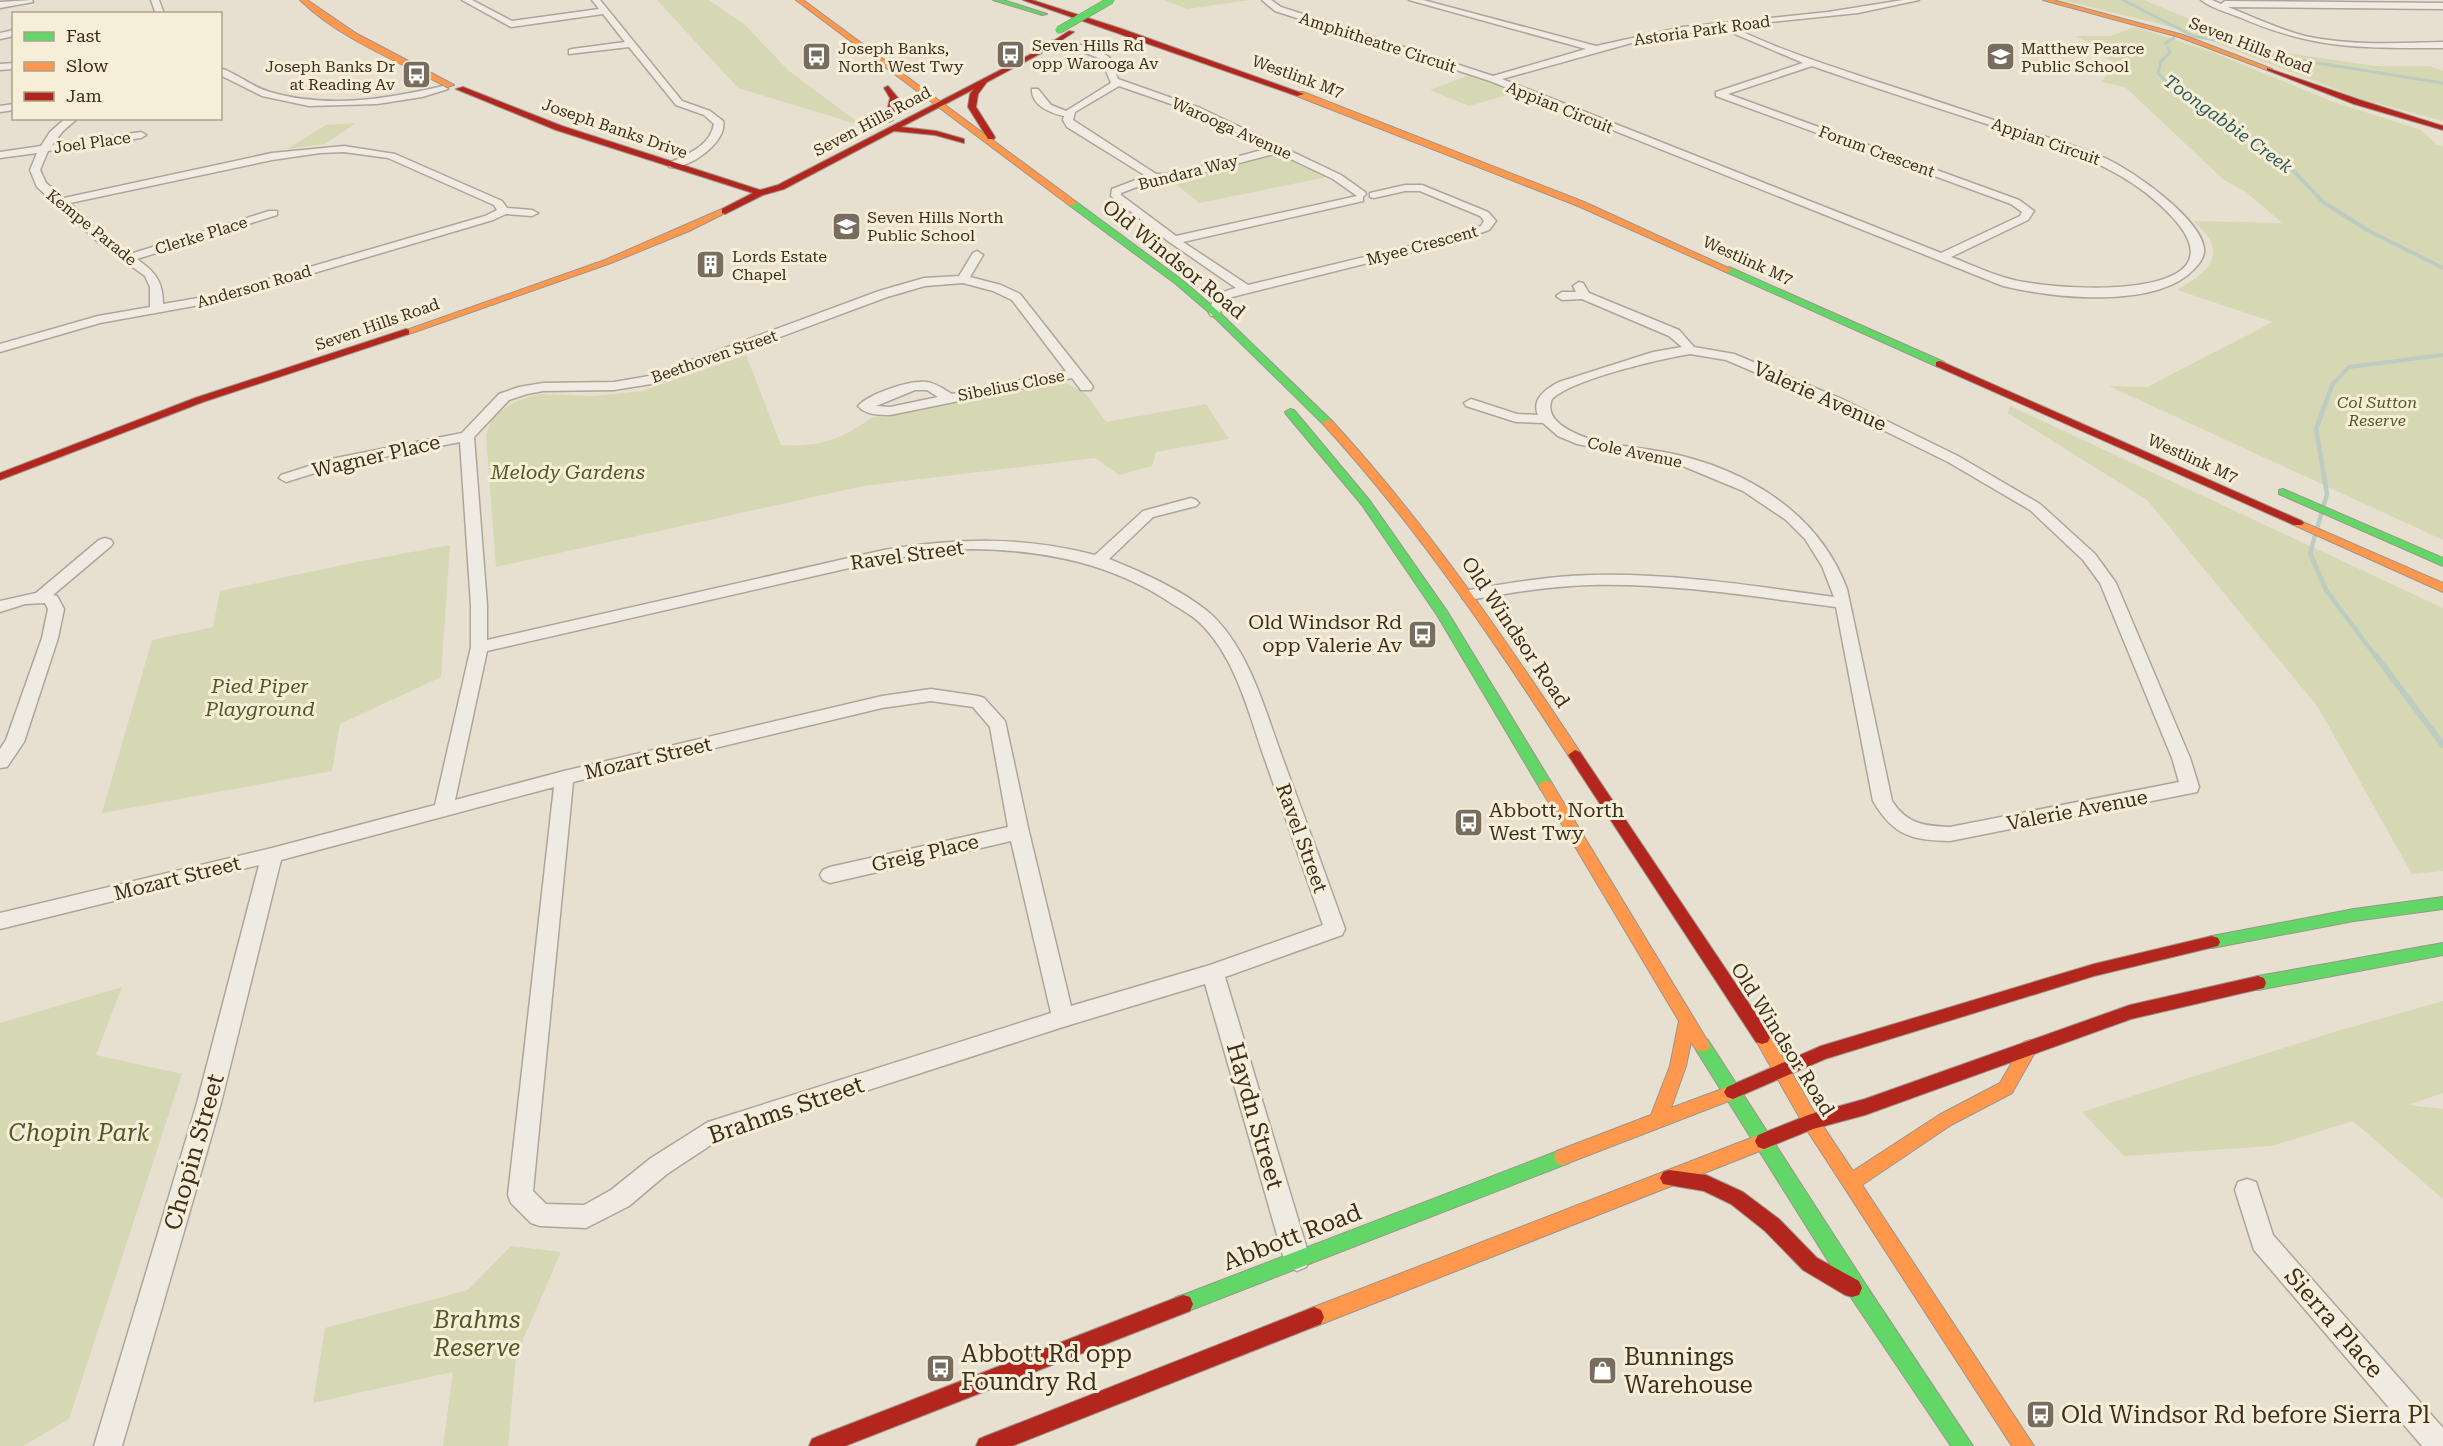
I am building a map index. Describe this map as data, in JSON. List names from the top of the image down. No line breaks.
{"streets":{"main road":["Seven Hills Road","Westlink M7","Joseph Banks Drive","Old Windsor Road","Abbott Road"],"street":["Astoria Park Road","Amphitheatre Circuit","Appian Circuit","Warooga Avenue","Joel Place","Forum Crescent","Bundara Way","Kempe Parade","Clerke Place","Myee Crescent","Anderson Road","Beethoven Street","Sibelius Close","Valerie Avenue","Cole Avenue","Wagner Place","Ravel Street","Mozart Street","Greig Place","Brahms Street","Haydn Street","Chopin Street","Sierra Place"]},"crossings":[["Astoria Park Road","Amphitheatre Circuit"],["Astoria Park Road","Appian Circuit"],["Amphitheatre Circuit","Appian Circuit"],["Seven Hills Road","Joseph Banks Drive"],["Seven Hills Road","Old Windsor Road"],["Appian Circuit","Forum Crescent"],["Warooga Avenue","Bundara Way"],["Warooga Avenue","Myee Crescent"],["Joel Place","Kempe Parade"],["Bundara Way","Myee Crescent"],["Kempe Parade","Clerke Place"],["Kempe Parade","Anderson Road"],["Myee Crescent","Old Windsor Road"],["Old Windsor Road","Abbott Road"],["Beethoven Street","Sibelius Close"],["Beethoven Street","Wagner Place"],["Valerie Avenue","Cole Avenue"],["Ravel Street","Brahms Street"],["Mozart Street","Greig Place"],["Mozart Street","Brahms Street"],["Mozart Street","Chopin Street"],["Brahms Street","Haydn Street"],["Haydn Street","Abbott Road"]],"water":["Toongabbie Creek"],"parks":["Col Sutton Reserve","Melody Gardens","Pied Piper Playground","Chopin Park","Brahms Reserve"],"places":{"bus stop":["Seven Hills Rd opp Warooga Av","Joseph Banks, North West Twy","Joseph Banks Dr at Reading Av","Old Windsor Rd opp Valerie Av","Abbott, North West Twy","Abbott Rd opp Foundry Rd","Old Windsor Rd before Sierra Pl"],"school or university":["Matthew Pearce Public School","Seven Hills North Public School"],"building":["Lords Estate Chapel"],"shop":["Bunnings Warehouse"]},"legend":["Fast","Slow","Jam"]}
